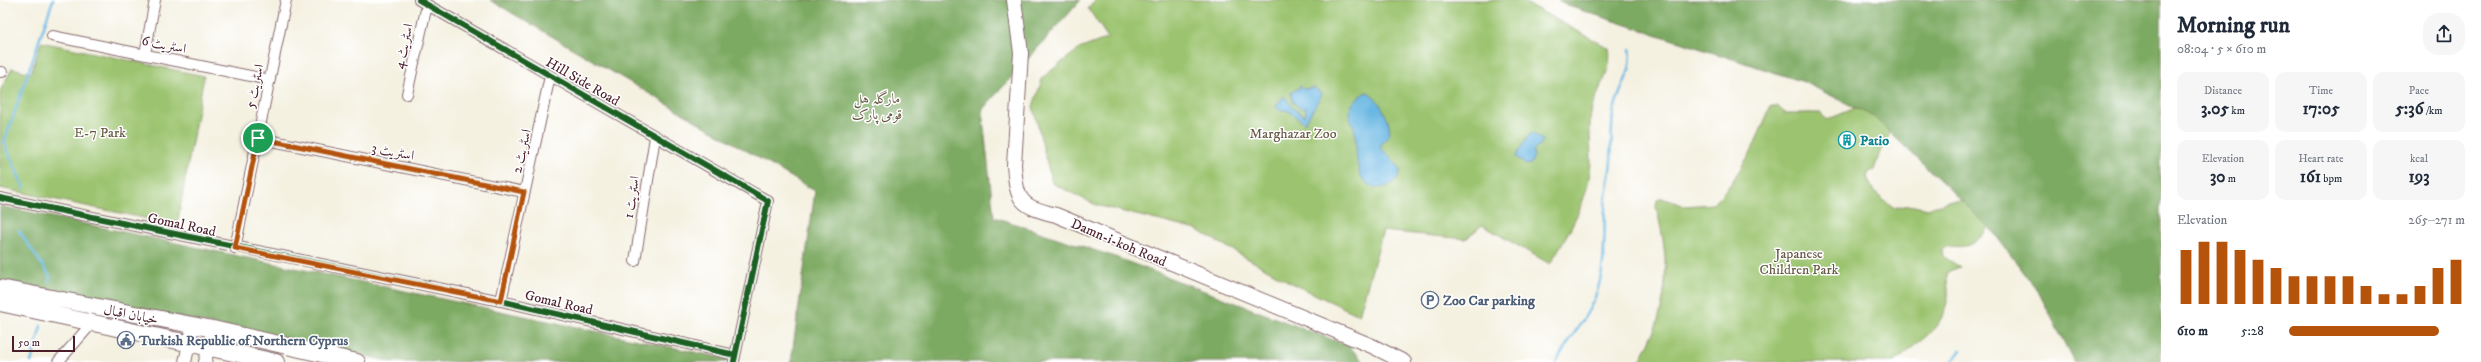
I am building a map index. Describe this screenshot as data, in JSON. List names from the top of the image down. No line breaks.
{"streets":{"main road":["Damn-i-koh Road","خیابان اقبال"],"street":["اسٹریٹ 6","اسٹریٹ 4","Hill Side Road","اسٹریٹ 5","اسٹریٹ 3","اسٹریٹ 2","اسٹریٹ 1","Gomal Road"]},"crossings":[["اسٹریٹ 6","اسٹریٹ 5"],["اسٹریٹ 4","Hill Side Road"],["Hill Side Road","اسٹریٹ 2"],["Hill Side Road","اسٹریٹ 1"],["Hill Side Road","Gomal Road"],["اسٹریٹ 5","اسٹریٹ 3"],["اسٹریٹ 5","Gomal Road"],["اسٹریٹ 3","اسٹریٹ 2"],["اسٹریٹ 2","Gomal Road"]],"parks":["مارگلہ ہل قومی پارک","E-7 Park","Marghazar Zoo","Japanese Children Park"],"places":{"building":["Patio"],"parking":["Zoo Car parking"],"public building":["Turkish Republic of Northern Cyprus"]},"scale_bar":"50 m","page":{"heading":["Morning run","08:04 · 5 × 610 m"],"stats":[["Distance","3.05 km"],["Time","17:05"],["Pace","5:36 /km"],["Elevation","30 m"],["Heart rate","161 bpm"],["kcal","193"]],"chart":["Elevation","265–271 m"],"list":[{"name":"610 m","note":"5:28"}],"scale":"50 m"}}
